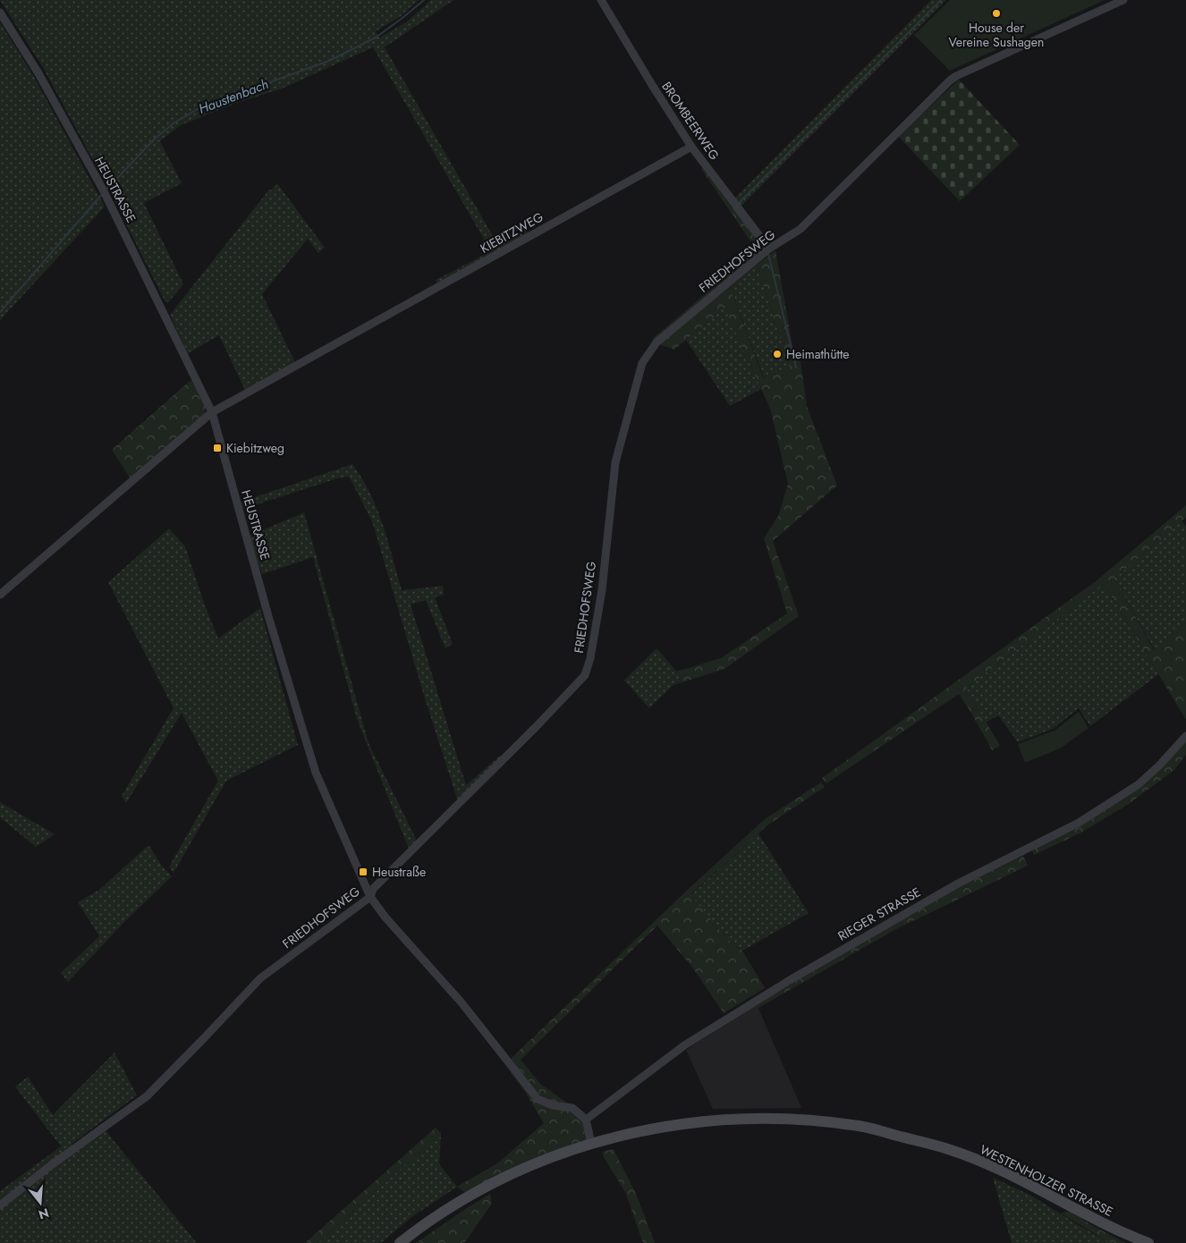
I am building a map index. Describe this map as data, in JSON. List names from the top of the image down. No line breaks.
{"streets":{"main road":["WESTENHOLZER STRASSE"],"street":["BROMBEERWEG","HEUSTRASSE","KIEBITZWEG","FRIEDHOFSWEG","RIEGER STRASSE"]},"crossings":[["BROMBEERWEG","KIEBITZWEG"],["BROMBEERWEG","FRIEDHOFSWEG"],["HEUSTRASSE","KIEBITZWEG"],["HEUSTRASSE","FRIEDHOFSWEG"],["HEUSTRASSE","RIEGER STRASSE"]],"water":["Haustenbach"],"places":{"other":["House der Vereine Sushagen","Heimathütte"],"transit":["Kiebitzweg","Heustraße"]},"north":"bottom"}
